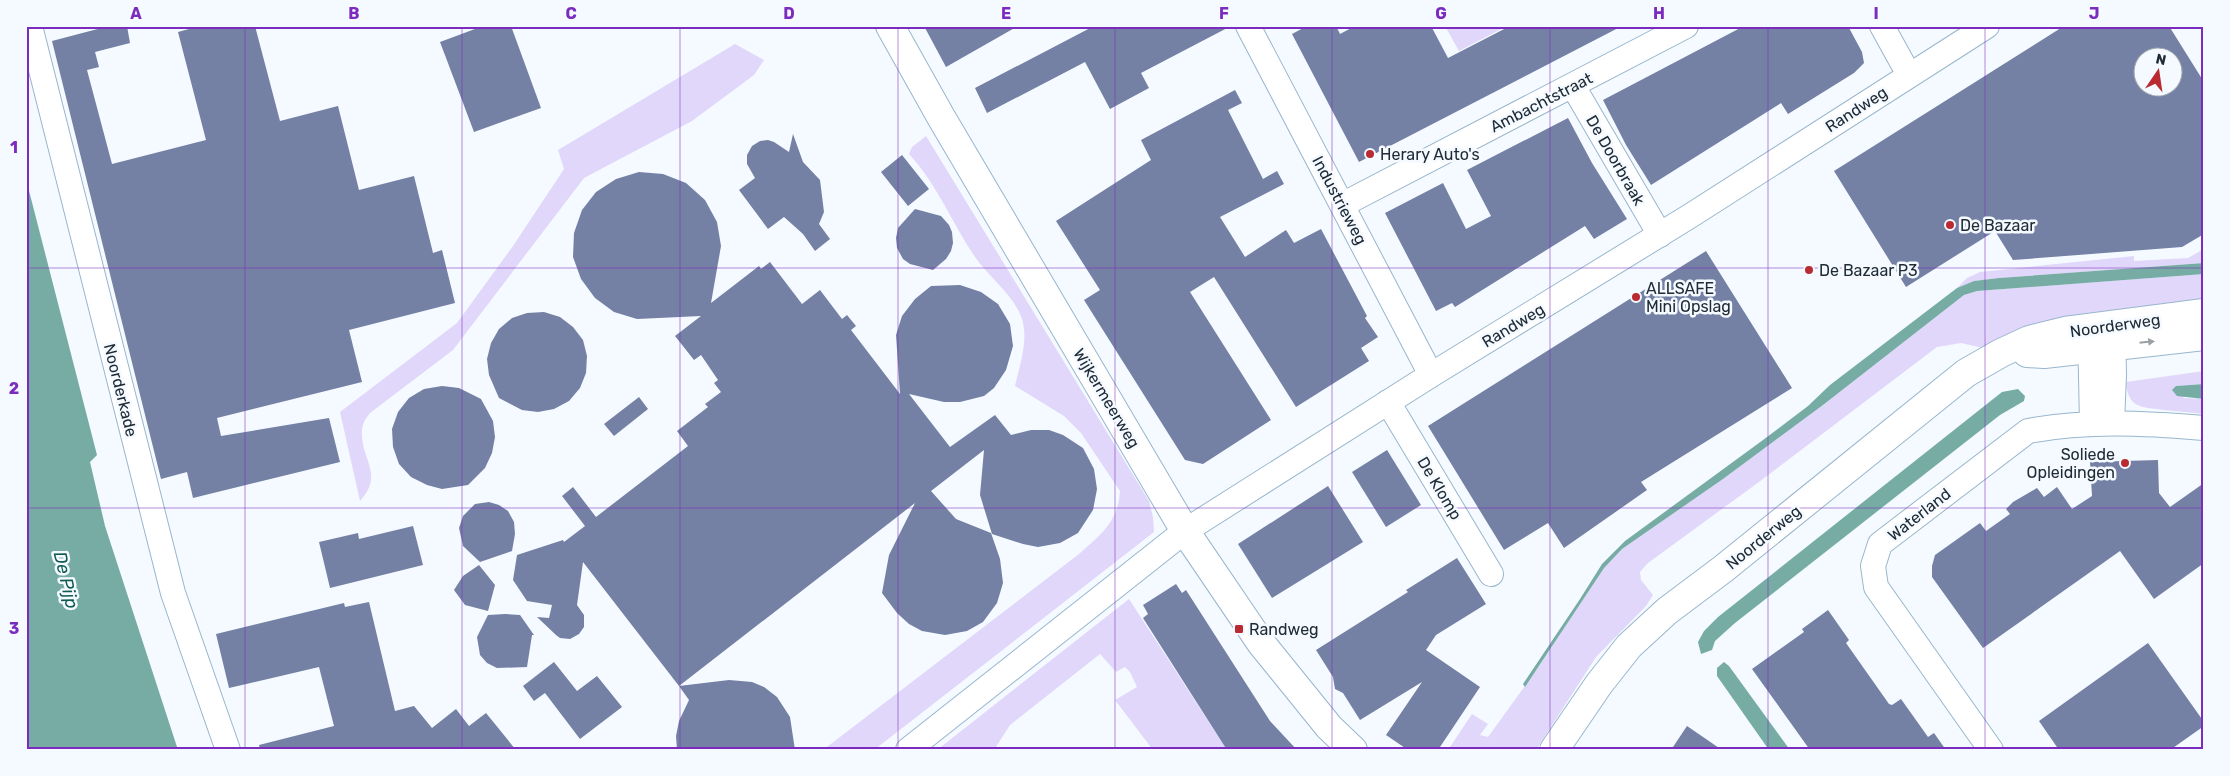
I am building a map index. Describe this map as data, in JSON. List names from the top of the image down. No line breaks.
{"streets":{"main road":["Noorderweg","Wijkermeerweg"],"street":["Ambachtstraat","Randweg","De Doorbraak","Industrieweg","Noorderkade","De Klomp","Waterland"]},"crossings":[["Ambachtstraat","De Doorbraak"],["Ambachtstraat","Industrieweg"],["Randweg","De Doorbraak"],["Randweg","Industrieweg"],["Randweg","Wijkermeerweg"],["Randweg","De Klomp"]],"water":["De Pijp"],"places":{"other":["Herary Auto's","De Bazaar","De Bazaar P3","ALLSAFE Mini Opslag","Soliede Opleidingen"],"transit":["Randweg"]},"north":"top","grid":{"columns":["A","B","C","D","E","F","G","H","I","J"],"rows":["1","2","3"]}}
